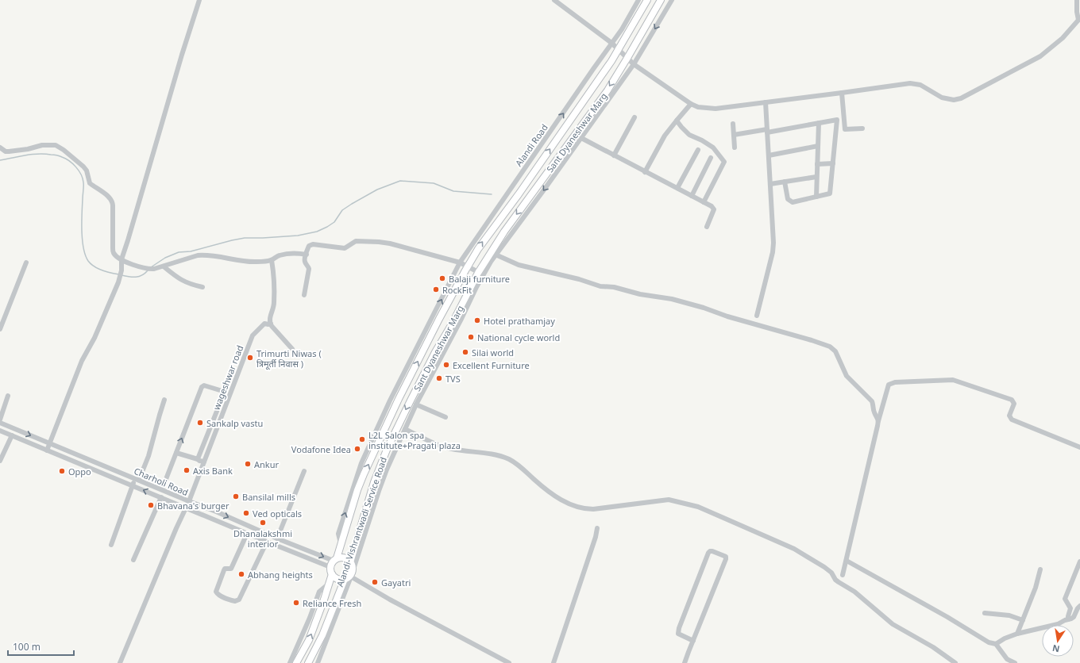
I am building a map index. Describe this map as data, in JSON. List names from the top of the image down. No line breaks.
{"streets":{"main road":["Sant Dyaneshwar Marg"],"street":["Alandi Road","wageshwar road","Charholi Road","Alandi-Vishrantwadi Service Road"]},"crossings":[["Sant Dyaneshwar Marg","Charholi Road"],["Sant Dyaneshwar Marg","Alandi-Vishrantwadi Service Road"],["Alandi Road","Alandi-Vishrantwadi Service Road"],["wageshwar road","Charholi Road"]],"one_way":["Alandi Road"],"places":["Balaji furniture","RockFit","Hotel prathamjay","National cycle world","Silai world","Trimurti Niwas ( त्रिमूर्ती निवास )","Excellent Furniture","TVS","Sankalp vastu","L2L Salon spa institute+Pragati plaza","Vodafone Idea","Ankur","Axis Bank","Oppo","Bansilal mills","Bhavana's burger","Ved opticals","Dhanalakshmi interior","Abhang heights","Gayatri","Reliance Fresh"],"scale_bar":"100 m","north":"bottom"}
